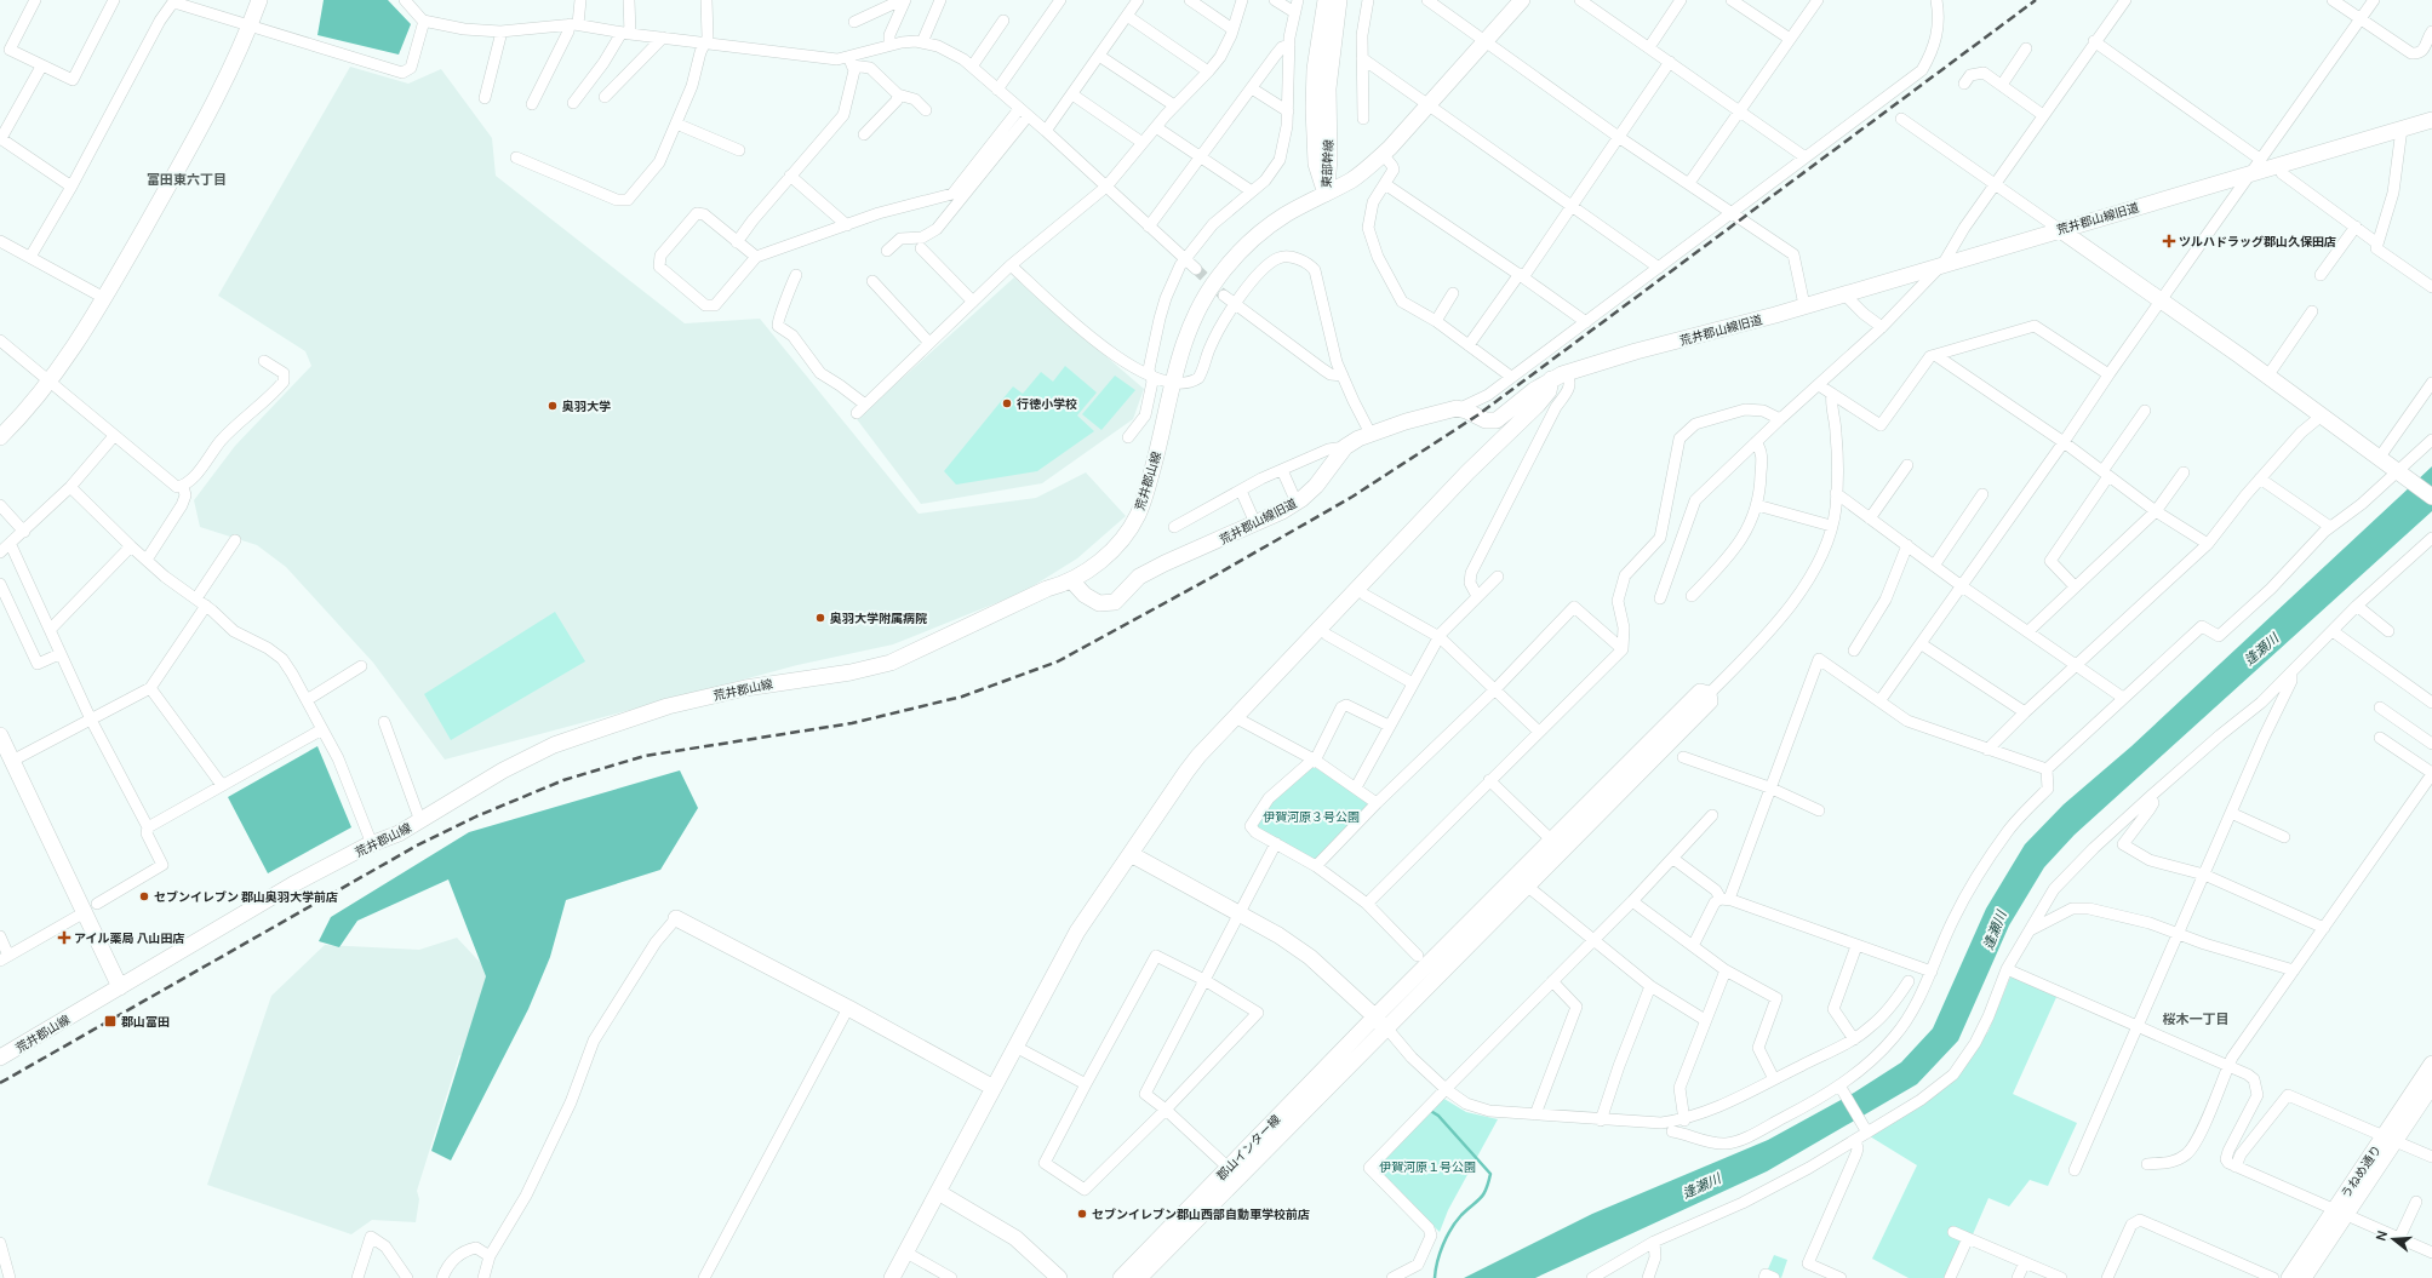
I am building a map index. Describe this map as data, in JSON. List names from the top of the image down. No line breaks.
{"streets":{"street":["東部幹線","荒井郡山線旧道","荒井郡山線","郡山インター線","うねめ通り"]},"crossings":[["東部幹線","荒井郡山線"],["荒井郡山線旧道","荒井郡山線"]],"districts":["富田東六丁目","桜木一丁目"],"water":["逢瀬川"],"parks":["伊賀河原３号公園","伊賀河原１号公園"],"places":{"health":["ツルハドラッグ郡山久保田店","アイル薬局 八山田店"],"other":["行徳小学校","奥羽大学","奥羽大学附属病院","セブンイレブン 郡山奥羽大学前店","セブンイレブン郡山西部自動車学校前店"],"transit":["郡山富田"]},"north":"left"}
